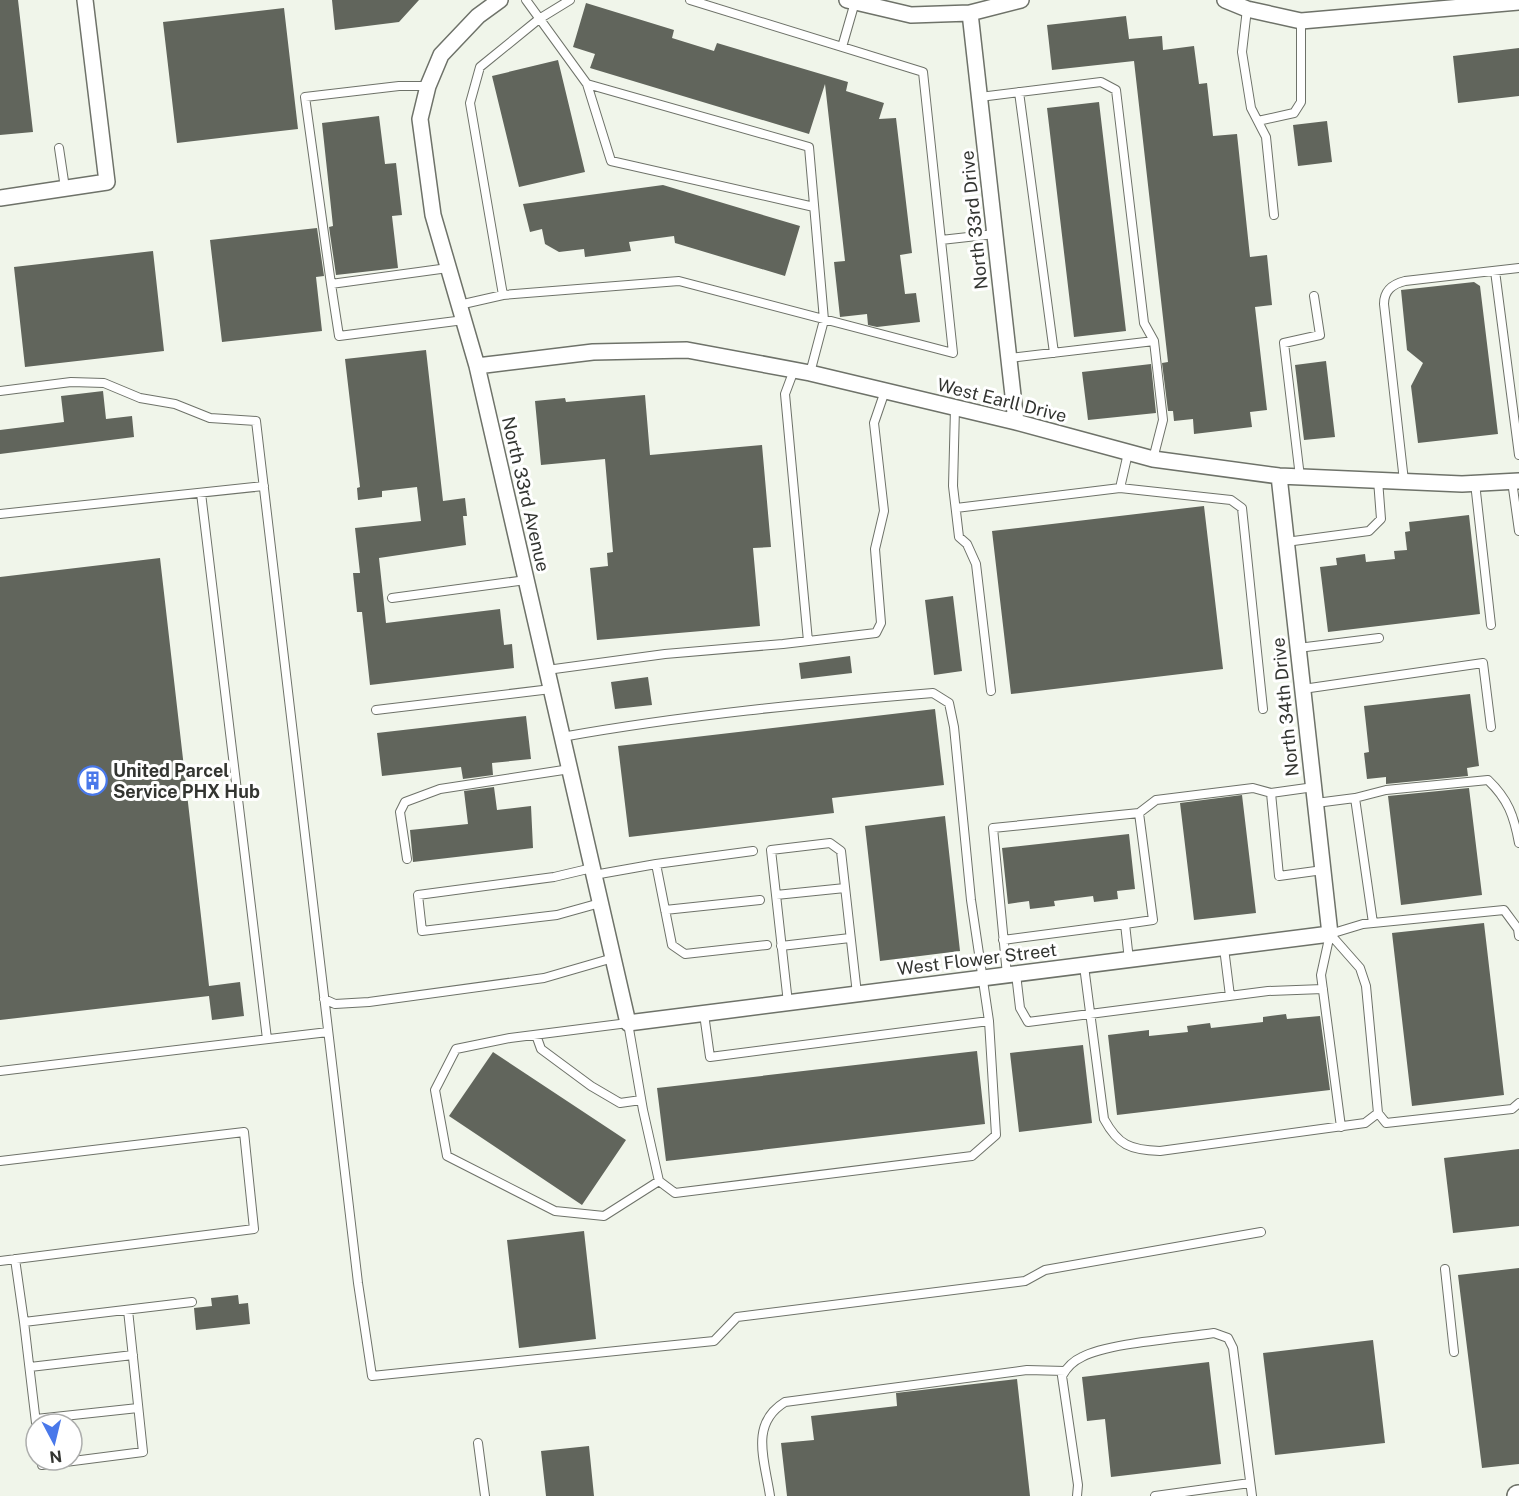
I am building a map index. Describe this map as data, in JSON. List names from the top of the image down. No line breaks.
{"streets":{"street":["North 33rd Drive","West Earll Drive","North 33rd Avenue","North 34th Drive","West Flower Street"]},"crossings":[["North 33rd Drive","West Earll Drive"],["West Earll Drive","North 33rd Avenue"],["West Earll Drive","North 34th Drive"],["North 33rd Avenue","West Flower Street"],["North 34th Drive","West Flower Street"]],"places":{"building":["United Parcel Service PHX Hub"]},"north":"bottom"}
